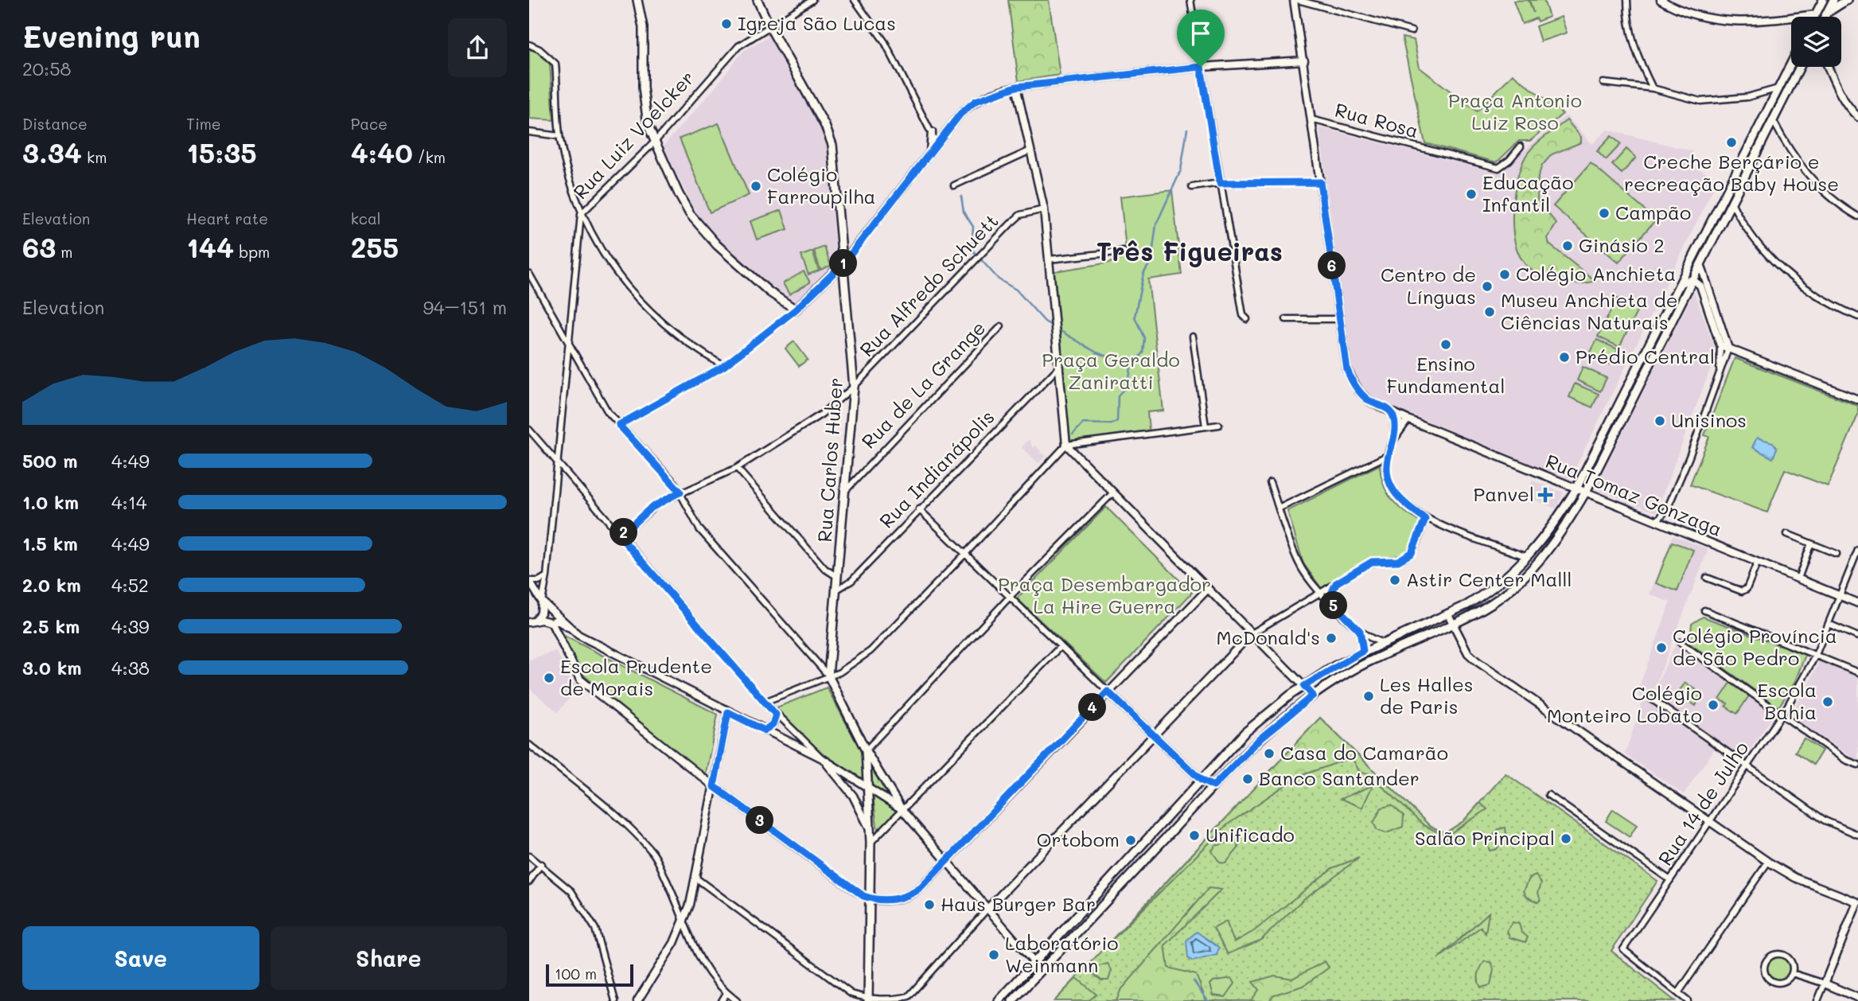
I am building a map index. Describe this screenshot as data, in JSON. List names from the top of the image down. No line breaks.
{"streets":{"main road":["Rua Carlos Huber"],"street":["Rua Rosa","Rua Luiz Voelcker","Rua Alfredo Schuett","Rua de La Grange","Rua Indianápolis","Rua Tomaz Gonzaga","Rua 14 de Julho"]},"crossings":[["Rua Rosa","Rua Tomaz Gonzaga"],["Rua Luiz Voelcker","Rua Carlos Huber"],["Rua Alfredo Schuett","Rua Carlos Huber"],["Rua de La Grange","Rua Carlos Huber"],["Rua Carlos Huber","Rua Indianápolis"],["Rua Tomaz Gonzaga","Rua 14 de Julho"]],"districts":["Três Figueiras"],"parks":["Praça Antonio Luiz Roso","Praça Geraldo Zaniratti","Praça Desembargador La Hire Guerra"],"places":{"other":["Igreja São Lucas","Creche Berçário e recreação Baby House","Colégio Farroupilha","Educação Infantil","Campão","Ginásio 2","Colégio Anchieta","Centro de Línguas","Museu Anchieta de Ciências Naturais","Ensino Fundamental","Prédio Central","Unisinos","Astir Center Malll","McDonald's","Colégio Província de São Pedro","Escola Prudente de Morais","Les Halles de Paris","Escola Bahia","Colégio Monteiro Lobato","Casa do Camarão","Banco Santander","Unificado","Salão Principal","Ortobom","Haus Burger Bar","Laboratório Weinmann"],"health":["Panvel"]},"scale_bar":"100 m","page":{"heading":["Evening run","20:58"],"stats":[["Distance","3.34 km"],["Time","15:35"],["Pace","4:40 /km"],["Elevation","63 m"],["Heart rate","144 bpm"],["kcal","255"]],"pins":["1","6","2","5","4","3"],"chart":["Elevation","94–151 m"],"list":[{"name":"500 m","note":"4:49"},{"name":"1.0 km","note":"4:14"},{"name":"1.5 km","note":"4:49"},{"name":"2.0 km","note":"4:52"},{"name":"2.5 km","note":"4:39"},{"name":"3.0 km","note":"4:38"}],"buttons":["Save","Share"],"scale":"100 m"}}
